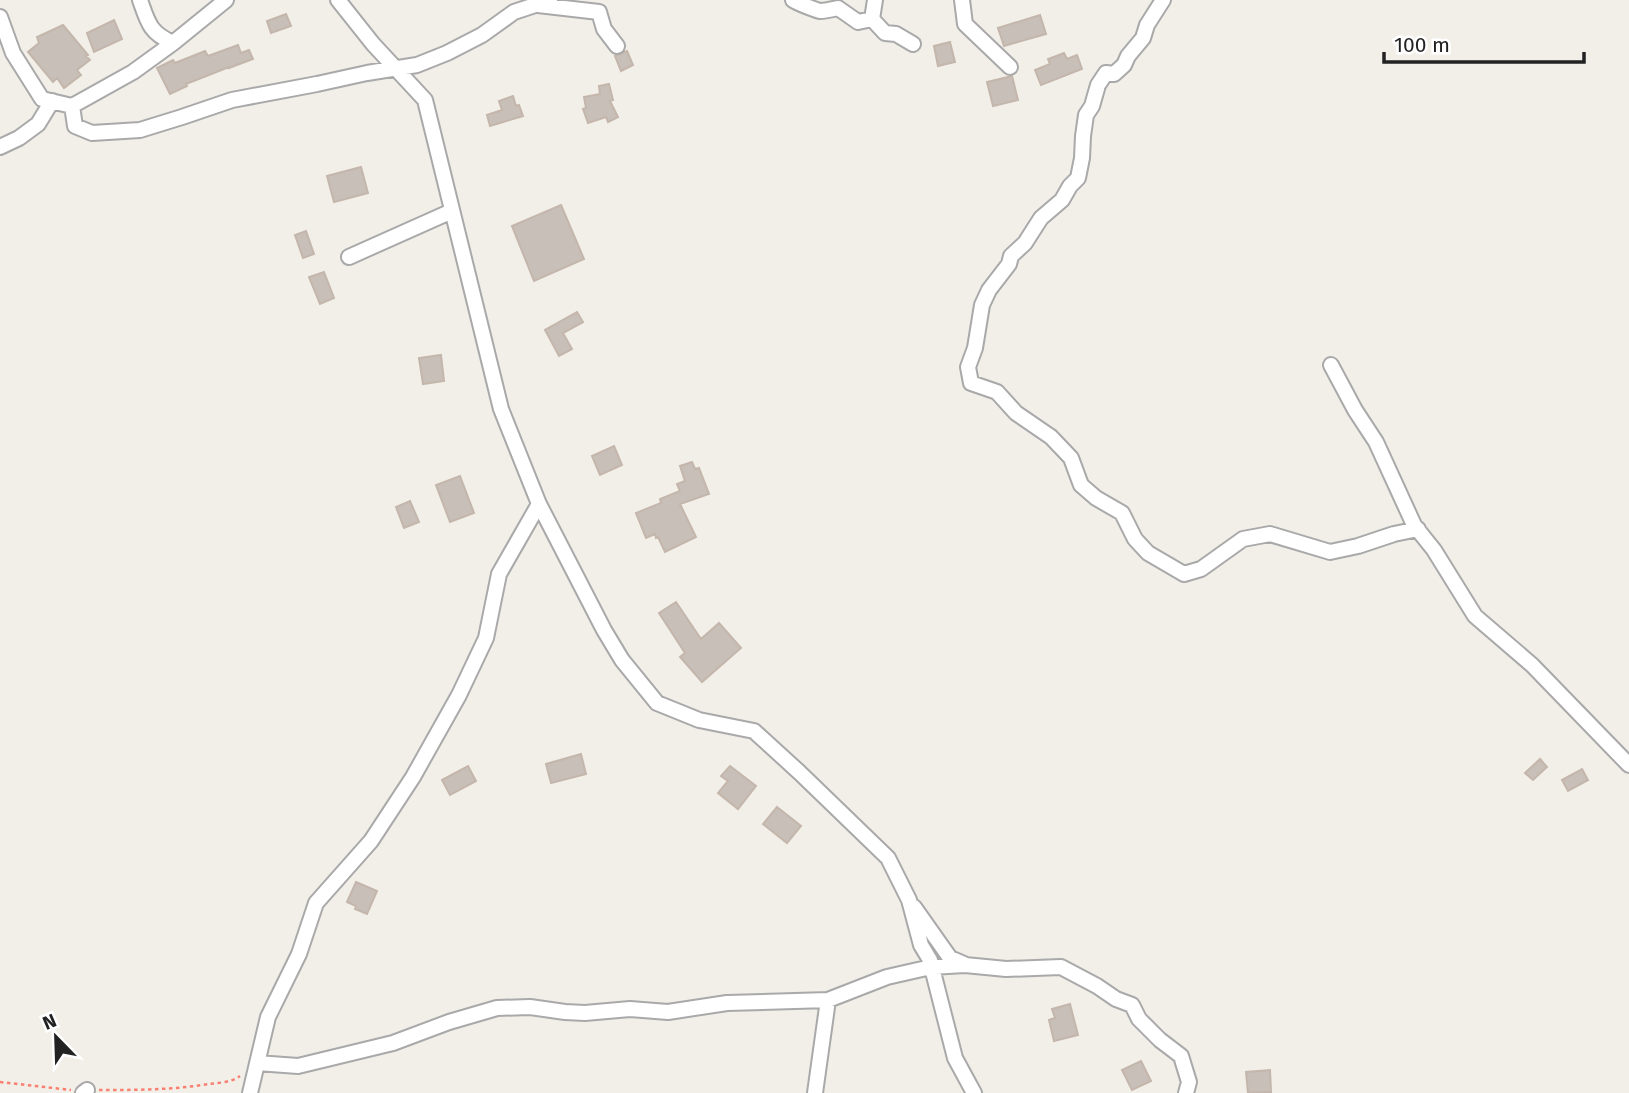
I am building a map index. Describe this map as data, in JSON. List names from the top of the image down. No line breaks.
{"scale_bar":"100 m","north":"top left"}
